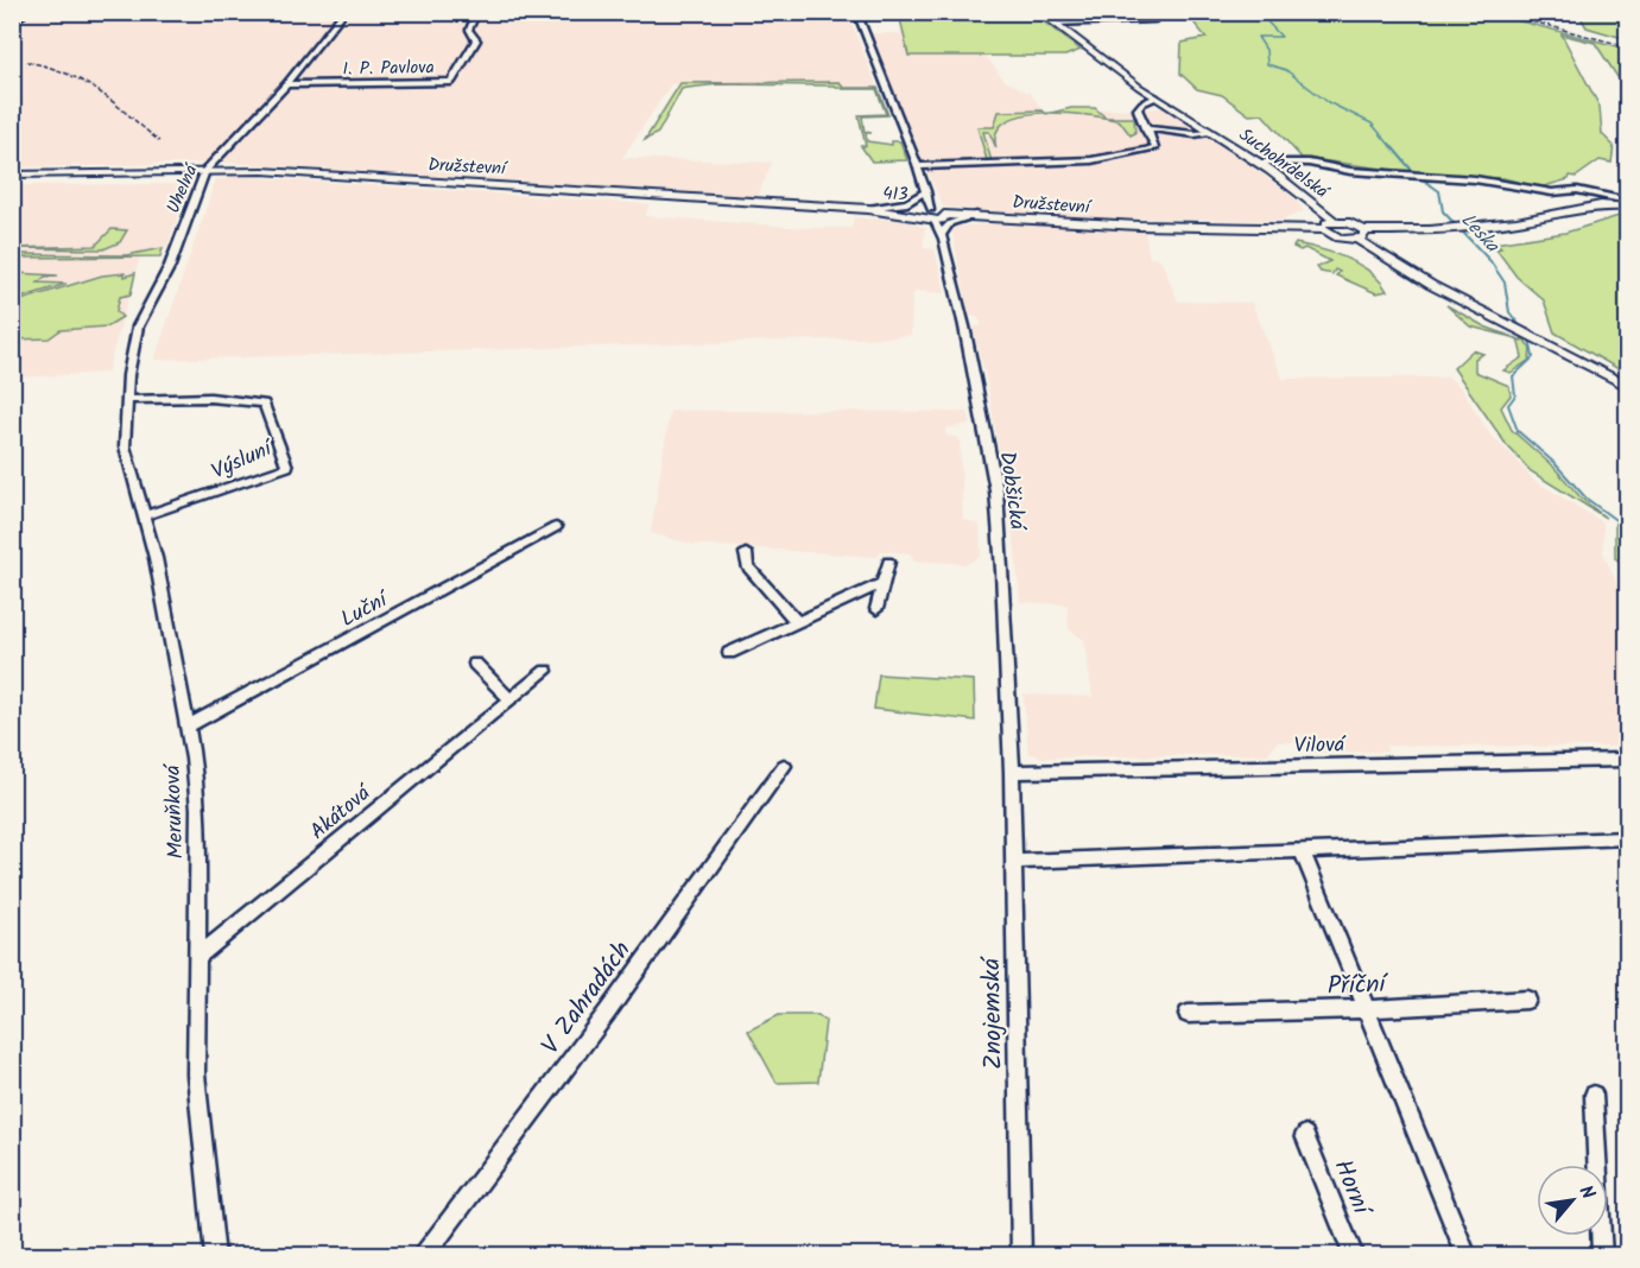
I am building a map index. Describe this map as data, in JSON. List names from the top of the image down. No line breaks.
{"streets":{"main road":["Suchohrdelská","Družstevní","413"],"street":["I. P. Pavlova","Uhelná","Výsluní","Dobšická","Luční","Vilová","Meruňková","Akátová","Příční","V Zahradách","Znojemská","Horní"]},"crossings":[["I. P. Pavlova","Uhelná"],["Suchohrdelská","Družstevní"],["Družstevní","Uhelná"],["Družstevní","Dobšická"],["Uhelná","Meruňková"],["Výsluní","Meruňková"],["Dobšická","Vilová"],["Dobšická","Znojemská"],["Luční","Meruňková"],["Vilová","Znojemská"],["Meruňková","Akátová"]],"water":["Leska"],"north":"top right"}
